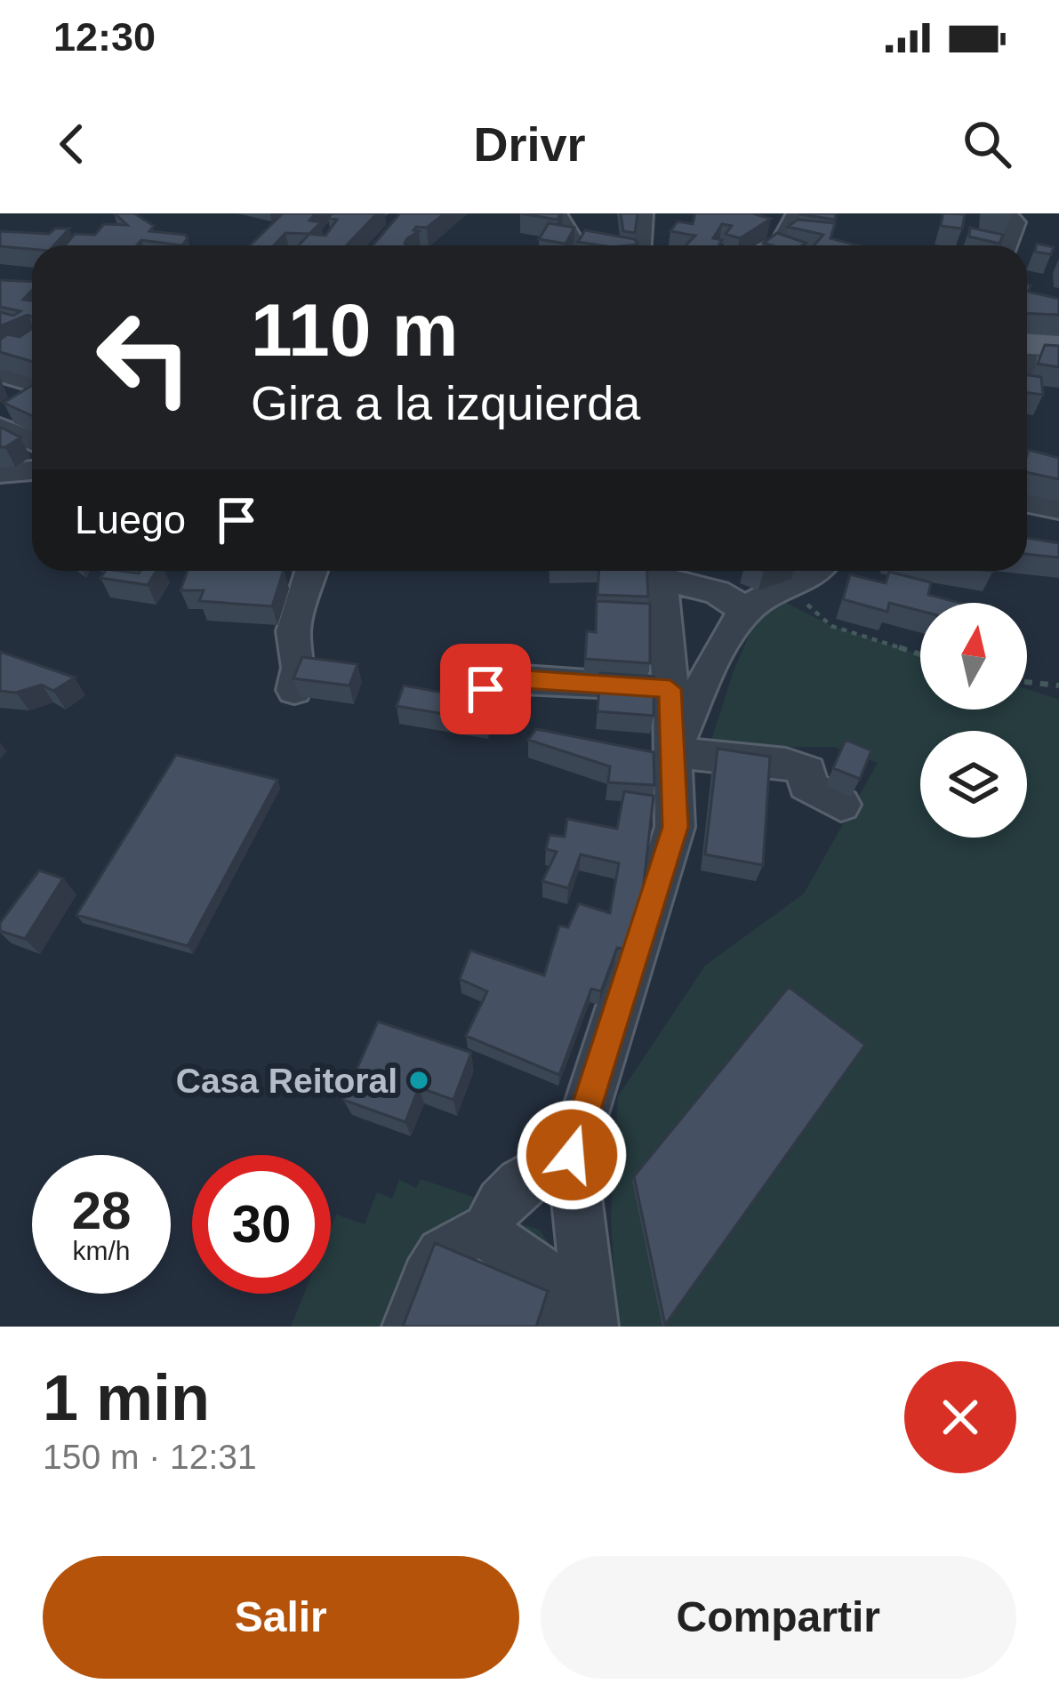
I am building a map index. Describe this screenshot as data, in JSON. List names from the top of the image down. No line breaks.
{"places":["Casa Reitoral"],"north":"top","page":{"status":"12:30","header":"Drivr","turn":["110 m","Gira a la izquierda"],"then":"Luego","speed":"28 km/h","limit":"30","heading":["1 min","150 m · 12:31"],"buttons":["Salir","Compartir"]}}
